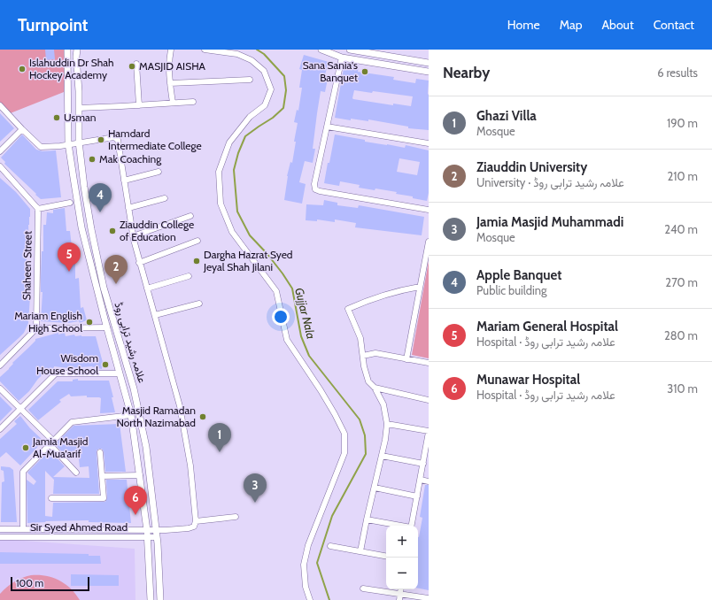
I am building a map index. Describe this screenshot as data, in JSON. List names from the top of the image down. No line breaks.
{"streets":{"main road":["علامہ رشید ترابی روڈ"],"street":["Shaheen Street","Sir Syed Ahmed Road"]},"crossings":[["علامہ رشید ترابی روڈ","Sir Syed Ahmed Road"]],"water":["Gujjar Nala"],"places":["MASJID AISHA","Islahuddin Dr Shah Hockey Academy","Sana Sania's Banquet","Usman","Hamdard Intermediate College","Mak Coaching","Ziauddin College of Education","Dargha Hazrat Syed Jeyal Shah Jilani","Mariam English High School","Wisdom House School","Masjid Ramadan North Nazimabad","Jamia Masjid Al-Mua'arif"],"scale_bar":"100 m","page":{"header":"Turnpoint","nav":["Home","Map","About","Contact"],"heading":["Nearby","6 results"],"list":[{"mark":"1","name":"Ghazi Villa","note":"Mosque","value":"190 m"},{"mark":"2","name":"Ziauddin University","note":"University · علامہ رشید ترابی روڈ","value":"210 m"},{"mark":"3","name":"Jamia Masjid Muhammadi","note":"Mosque","value":"240 m"},{"mark":"4","name":"Apple Banquet","note":"Public building","value":"270 m"},{"mark":"5","name":"Mariam General Hospital","note":"Hospital · علامہ رشید ترابی روڈ","value":"280 m"},{"mark":"6","name":"Munawar Hospital","note":"Hospital · علامہ رشید ترابی روڈ","value":"310 m"}],"pins":["4","5","2","1","3","6"],"map_buttons":["+","−"],"scale":"100 m"}}
